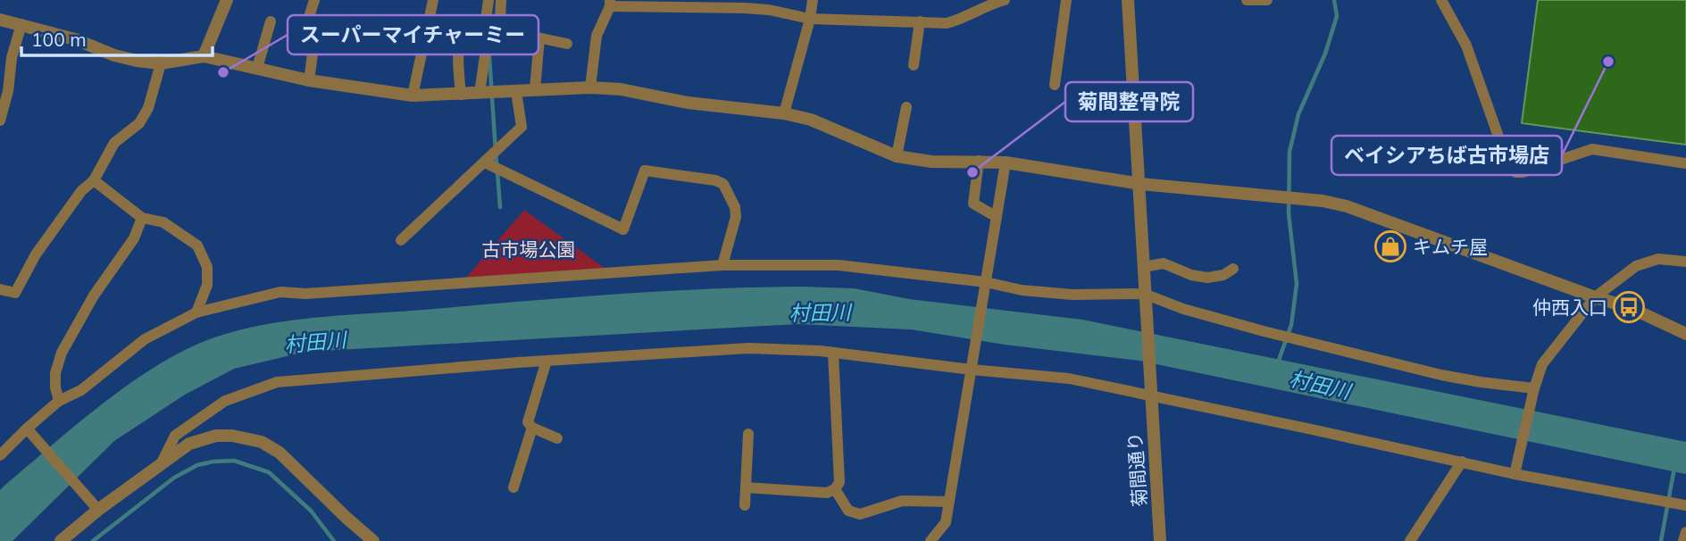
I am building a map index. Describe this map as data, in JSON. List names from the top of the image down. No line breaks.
{"streets":{"street":["菊間通り"]},"water":["村田川"],"parks":["古市場公園"],"places":{"other":["ベイシアちば古市場店","スーパーマイチャーミー","菊間整骨院"],"shop":["キムチ屋"],"bus stop":["仲西入口"]},"scale_bar":"100 m"}
